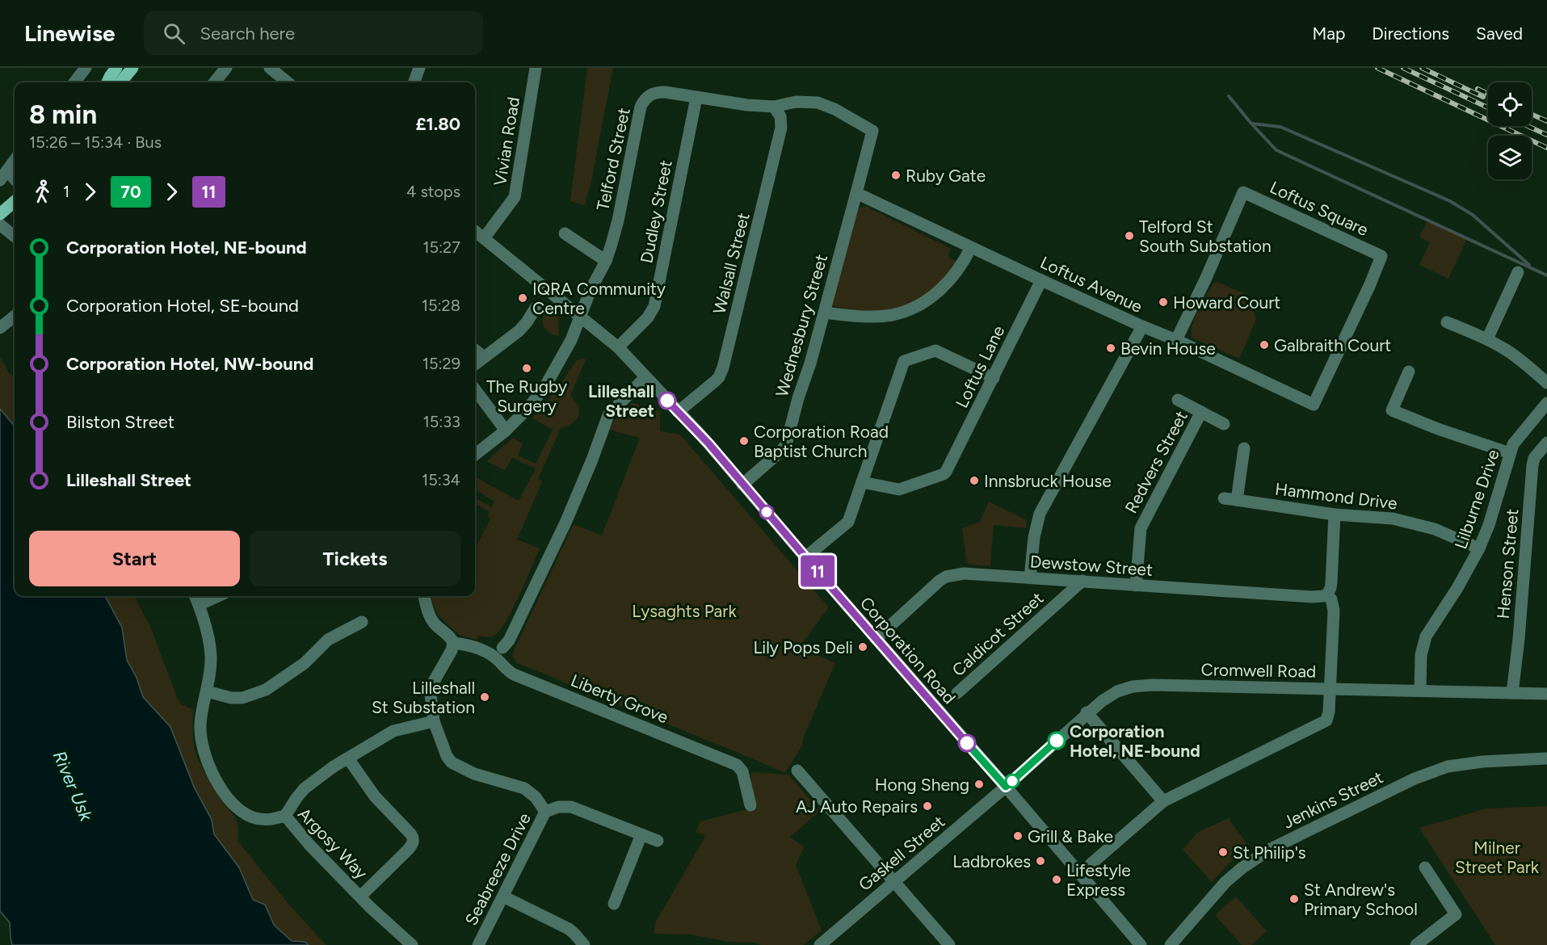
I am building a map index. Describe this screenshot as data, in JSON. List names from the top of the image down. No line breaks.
{"streets":{"street":["Vivian Road","Telford Street","Loftus Square","Dudley Street","Walsall Street","Loftus Avenue","Wednesbury Street","Loftus Lane","Redvers Street","Hammond Drive","Lilburne Drive","Henson Street","Dewstow Street","Caldicot Street","Corporation Road","Cromwell Road","Liberty Grove","Jenkins Street","Argosy Way","Gaskell Street","Seabreeze Drive"]},"crossings":[["Vivian Road","Corporation Road"],["Telford Street","Dudley Street"],["Telford Street","Walsall Street"],["Telford Street","Loftus Avenue"],["Telford Street","Wednesbury Street"],["Telford Street","Corporation Road"],["Loftus Square","Loftus Avenue"],["Dudley Street","Corporation Road"],["Walsall Street","Corporation Road"],["Loftus Avenue","Wednesbury Street"],["Loftus Avenue","Loftus Lane"],["Wednesbury Street","Corporation Road"],["Redvers Street","Dewstow Street"],["Hammond Drive","Lilburne Drive"],["Lilburne Drive","Cromwell Road"],["Henson Street","Cromwell Road"],["Dewstow Street","Caldicot Street"],["Dewstow Street","Corporation Road"],["Corporation Road","Cromwell Road"],["Corporation Road","Gaskell Street"],["Cromwell Road","Gaskell Street"]],"water":["River Usk"],"parks":["Lysaghts Park","Milner Street Park"],"places":["Ruby Gate","Telford St South Substation","IQRA Community Centre","Howard Court","Galbraith Court","Bevin House","The Rugby Surgery","Lilleshall Street","Corporation Road Baptist Church","Innsbruck House","Lily Pops Deli","Lilleshall St Substation","Corporation Hotel, NE-bound","Hong Sheng","AJ Auto Repairs","Grill & Bake","St Philip's","Ladbrokes","Lifestyle Express","St Andrew's Primary School"],"lines":["bus line 11","bus line 70"],"page":{"header":"Linewise","search":"Search here","nav":["Map","Directions","Saved"],"on_map":"11","heading":["8 min","15:26 – 15:34 · Bus","£1.80"],"legs":["1","70","11","4 stops"],"list":[{"name":"Corporation Hotel, NE-bound","value":"15:27"},{"name":"Corporation Hotel, SE-bound","value":"15:28"},{"name":"Corporation Hotel, NW-bound","value":"15:29"},{"name":"Bilston Street","value":"15:33"},{"name":"Lilleshall Street","value":"15:34"}],"buttons":["Start","Tickets"]}}
